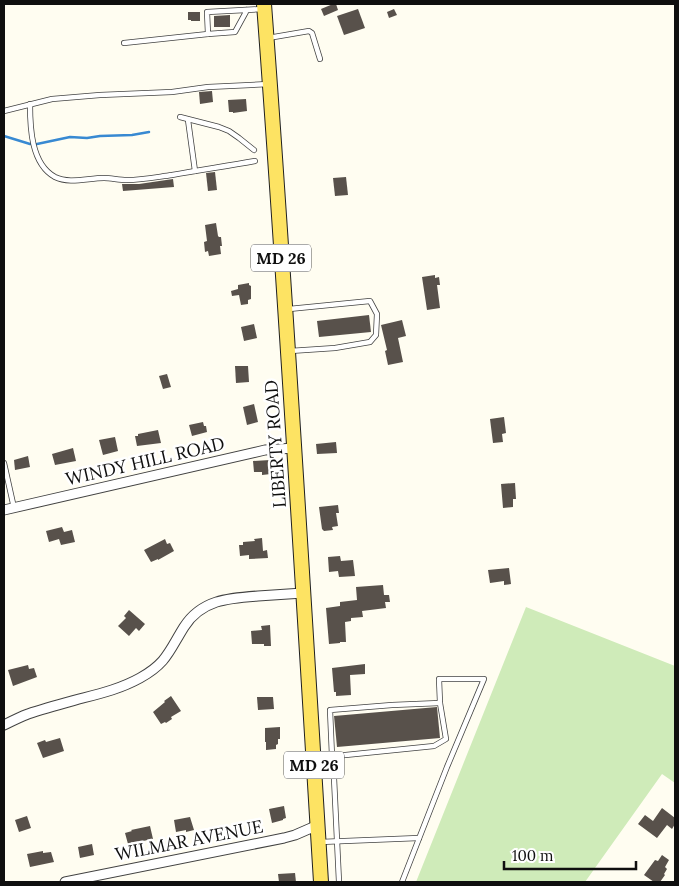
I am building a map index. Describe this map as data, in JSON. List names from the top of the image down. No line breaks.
{"streets":{"main road":["MD 26","LIBERTY ROAD"],"street":["WINDY HILL ROAD","WILMAR AVENUE"]},"crossings":[["LIBERTY ROAD","WINDY HILL ROAD"],["LIBERTY ROAD","WILMAR AVENUE"]],"scale_bar":"100 m"}
